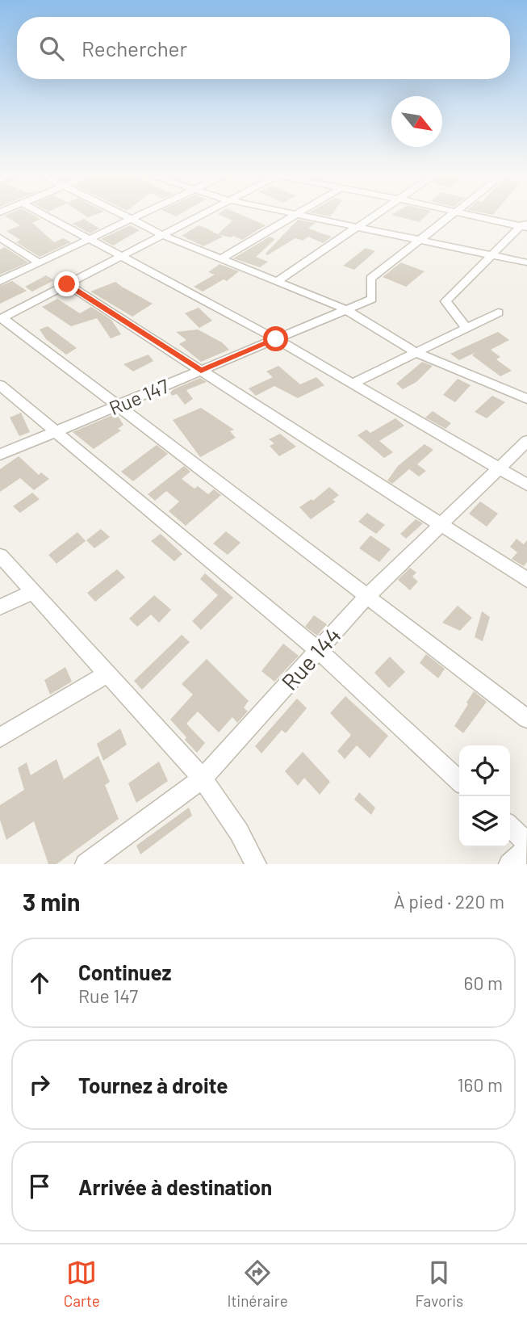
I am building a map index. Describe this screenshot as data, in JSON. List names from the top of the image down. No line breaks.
{"streets":{"street":["Rue 147","Rue 144"]},"north":"bottom right","page":{"search":"Rechercher","heading":["3 min","À pied · 220 m"],"list":[["Continuez","Rue 147","60 m"],["Tournez à droite","160 m"],"Arrivée à destination"],"nav":["Carte","Itinéraire","Favoris"]}}
